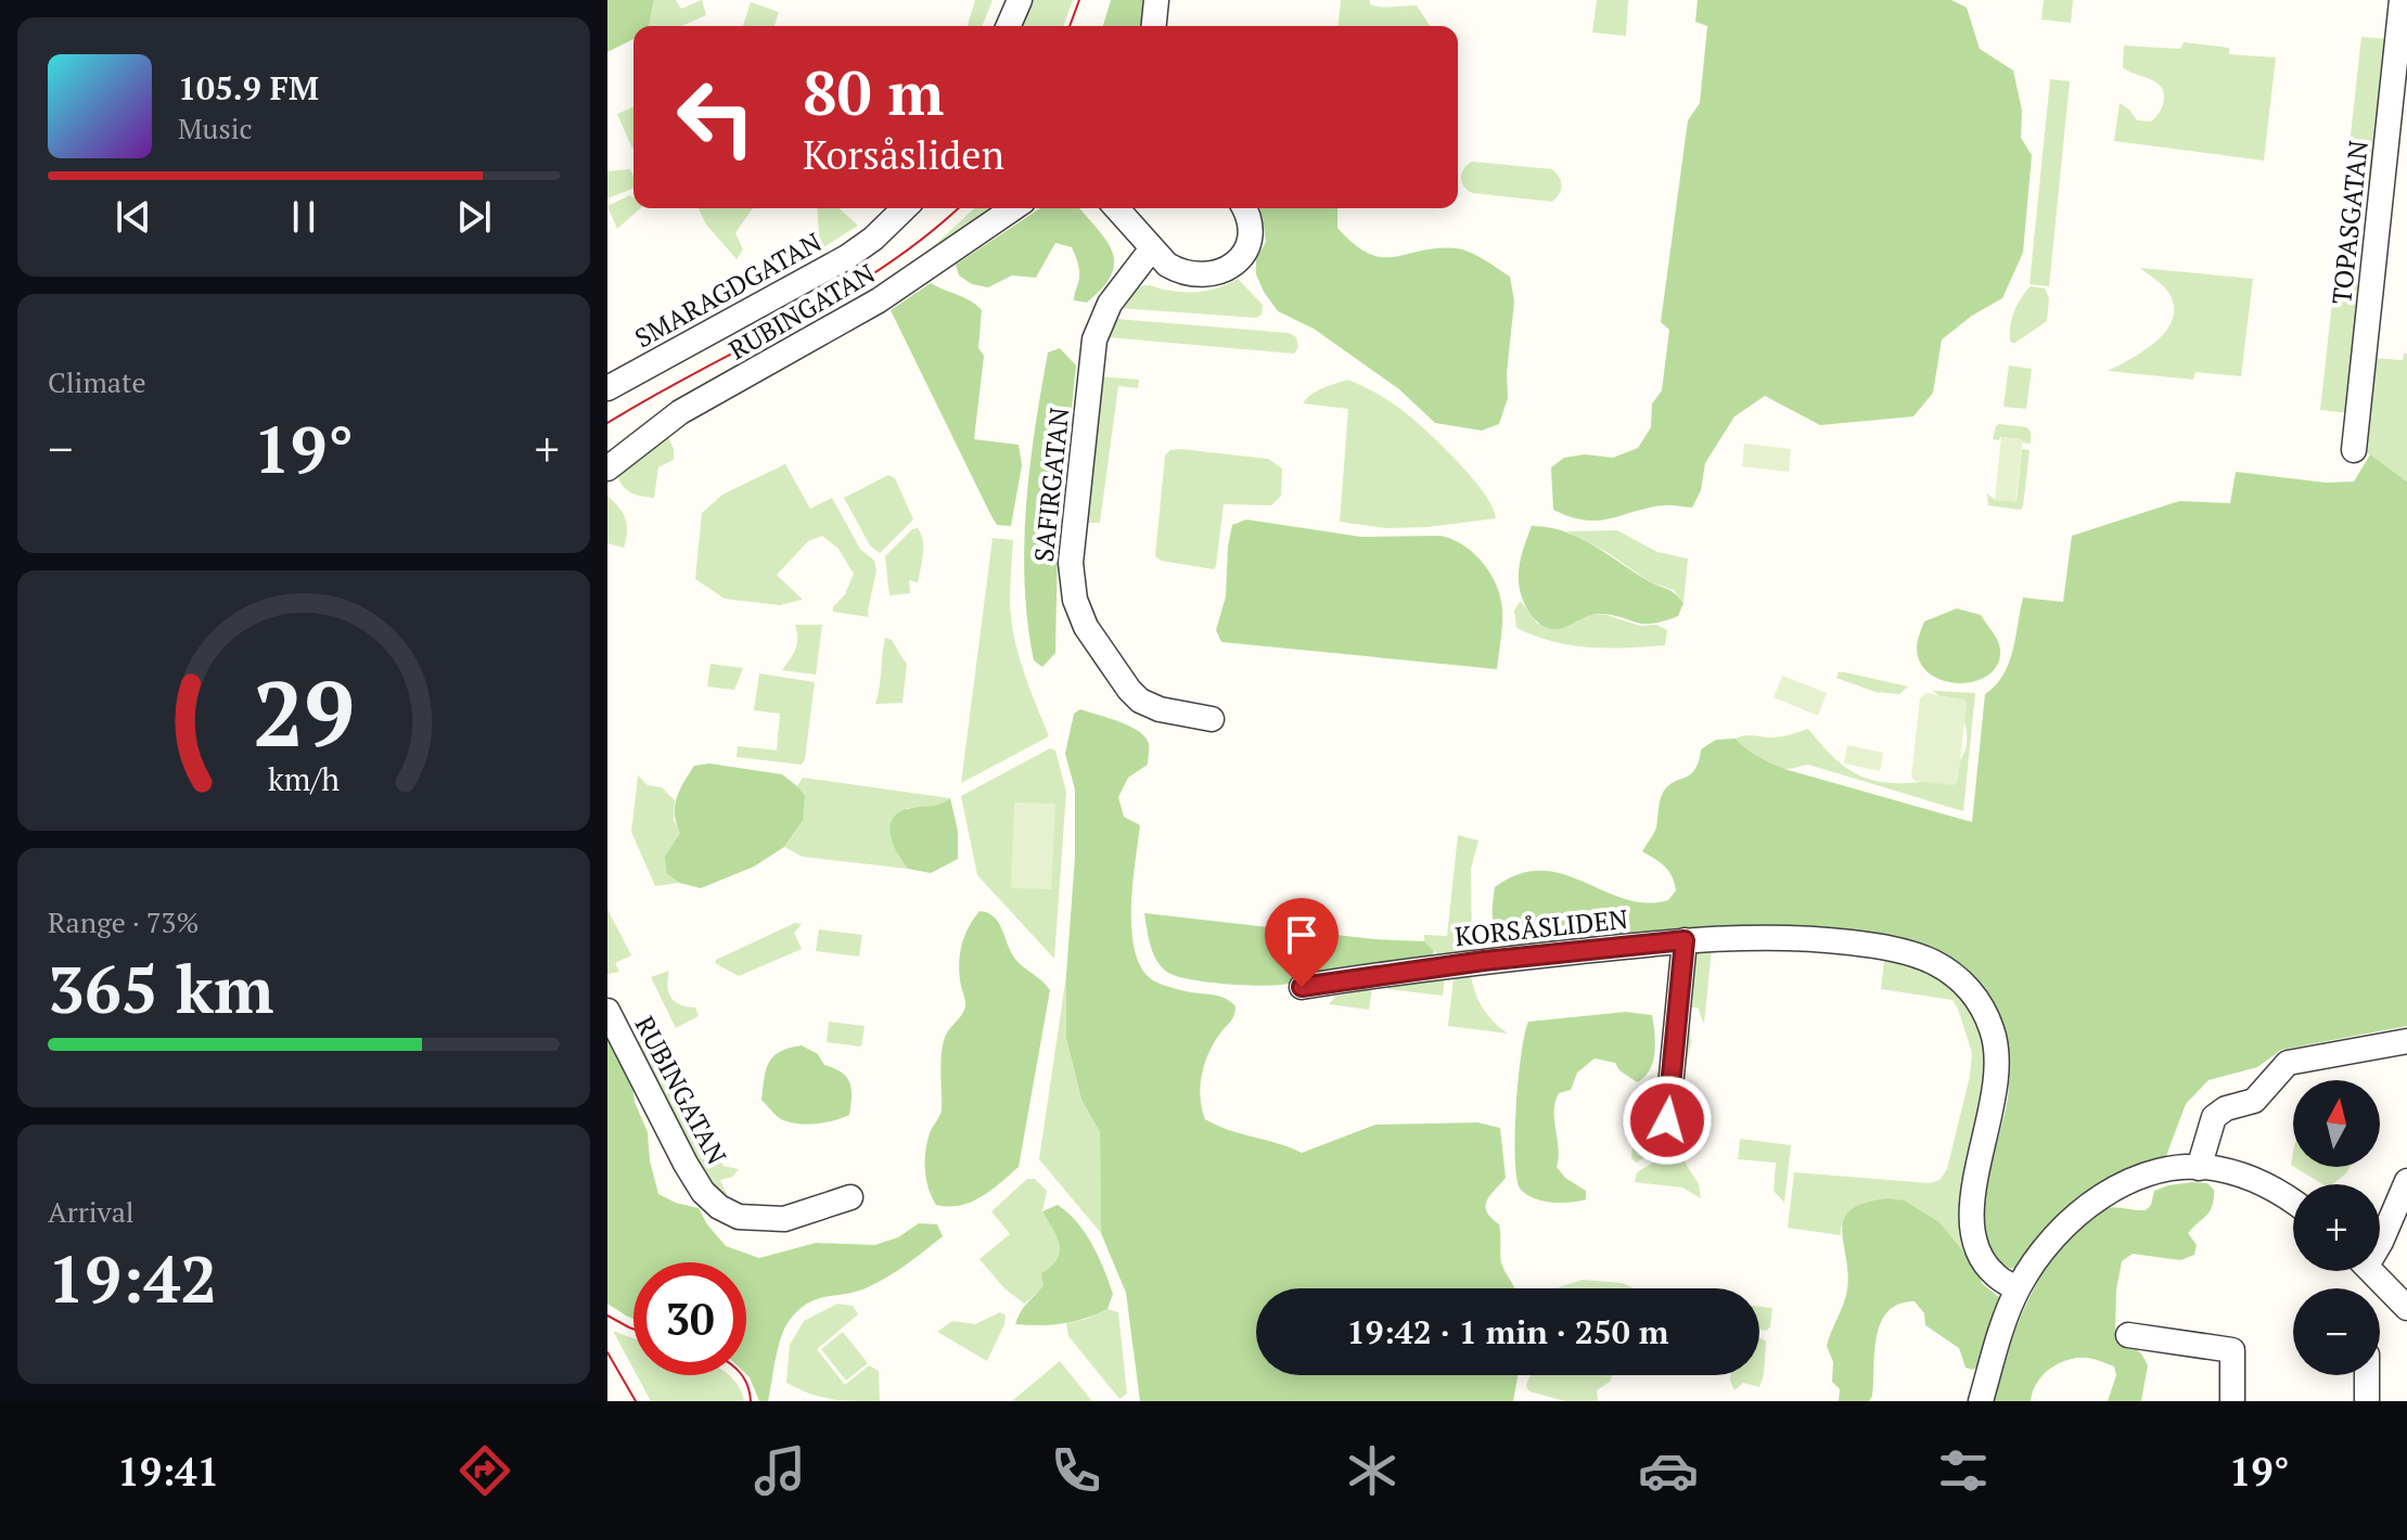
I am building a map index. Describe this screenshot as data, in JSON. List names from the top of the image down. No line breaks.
{"streets":{"street":["TOPASGATAN","SMARAGDGATAN","RUBINGATAN","SAFIRGATAN","KORSÅSLIDEN"]},"north":"top","page":{"turn":["80 m","Korsåsliden"],"song":["105.9 FM","Music"],"tile":["Climate",["Range · 73%","365 km"],["Arrival","19:42"]],"heat":["−","19°","+"],"map_buttons":["+","−"],"limit":"30","trip":"19:42 · 1 min · 250 m","tabs":["19:41","19°"],"gauge":["29","km/h"]}}
